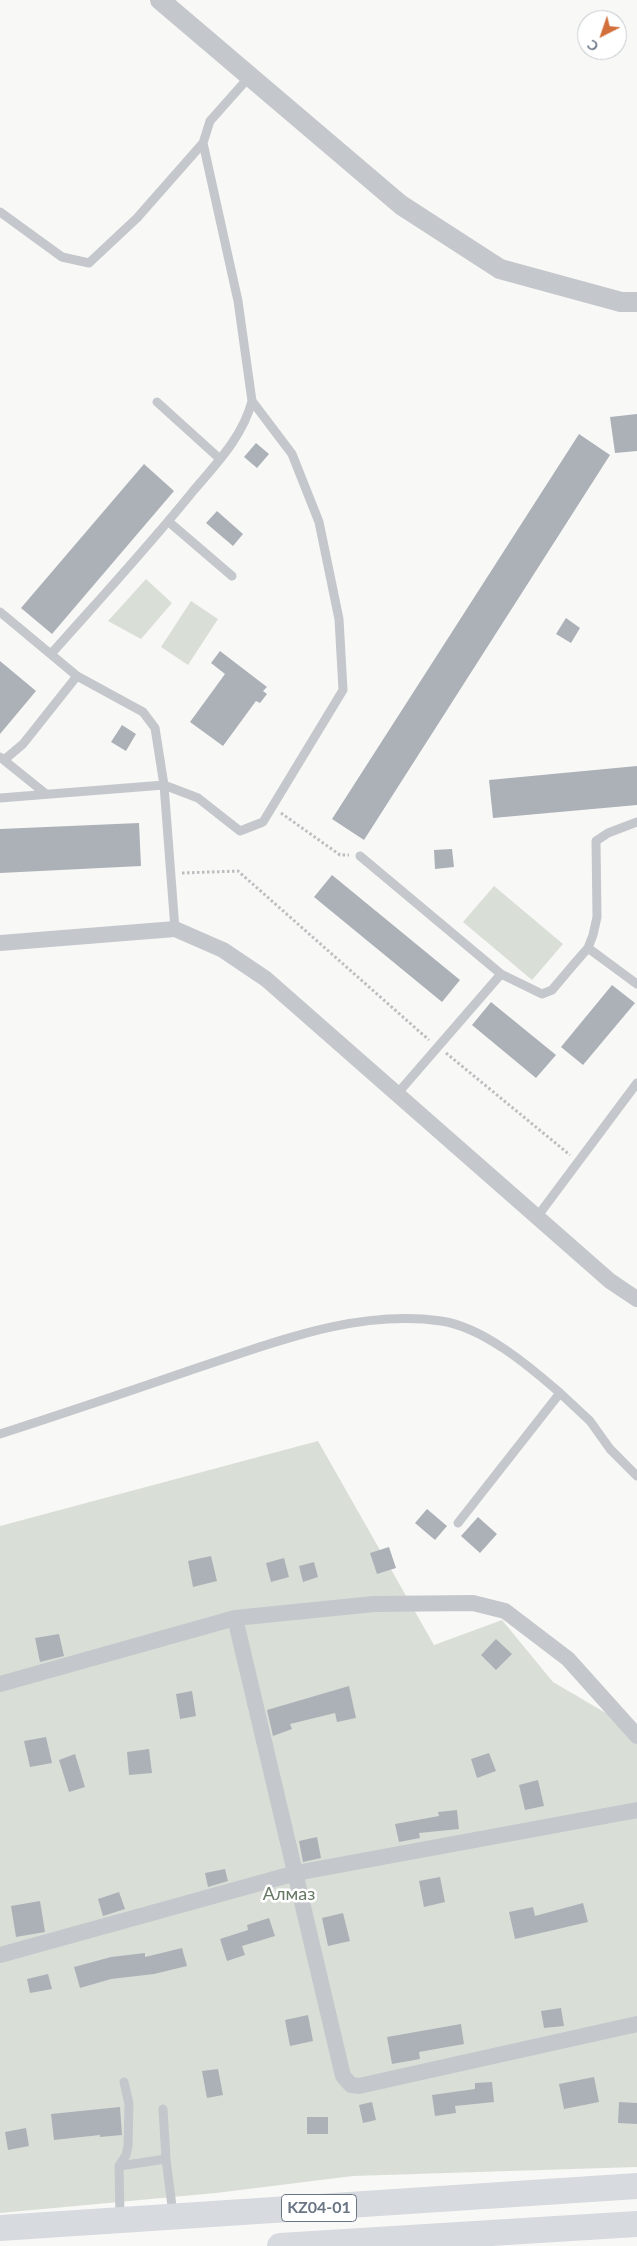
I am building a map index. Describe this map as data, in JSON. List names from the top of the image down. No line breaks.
{"streets":{"main road":["KZ04-01"]},"parks":["Алмаз"],"north":"bottom left"}
